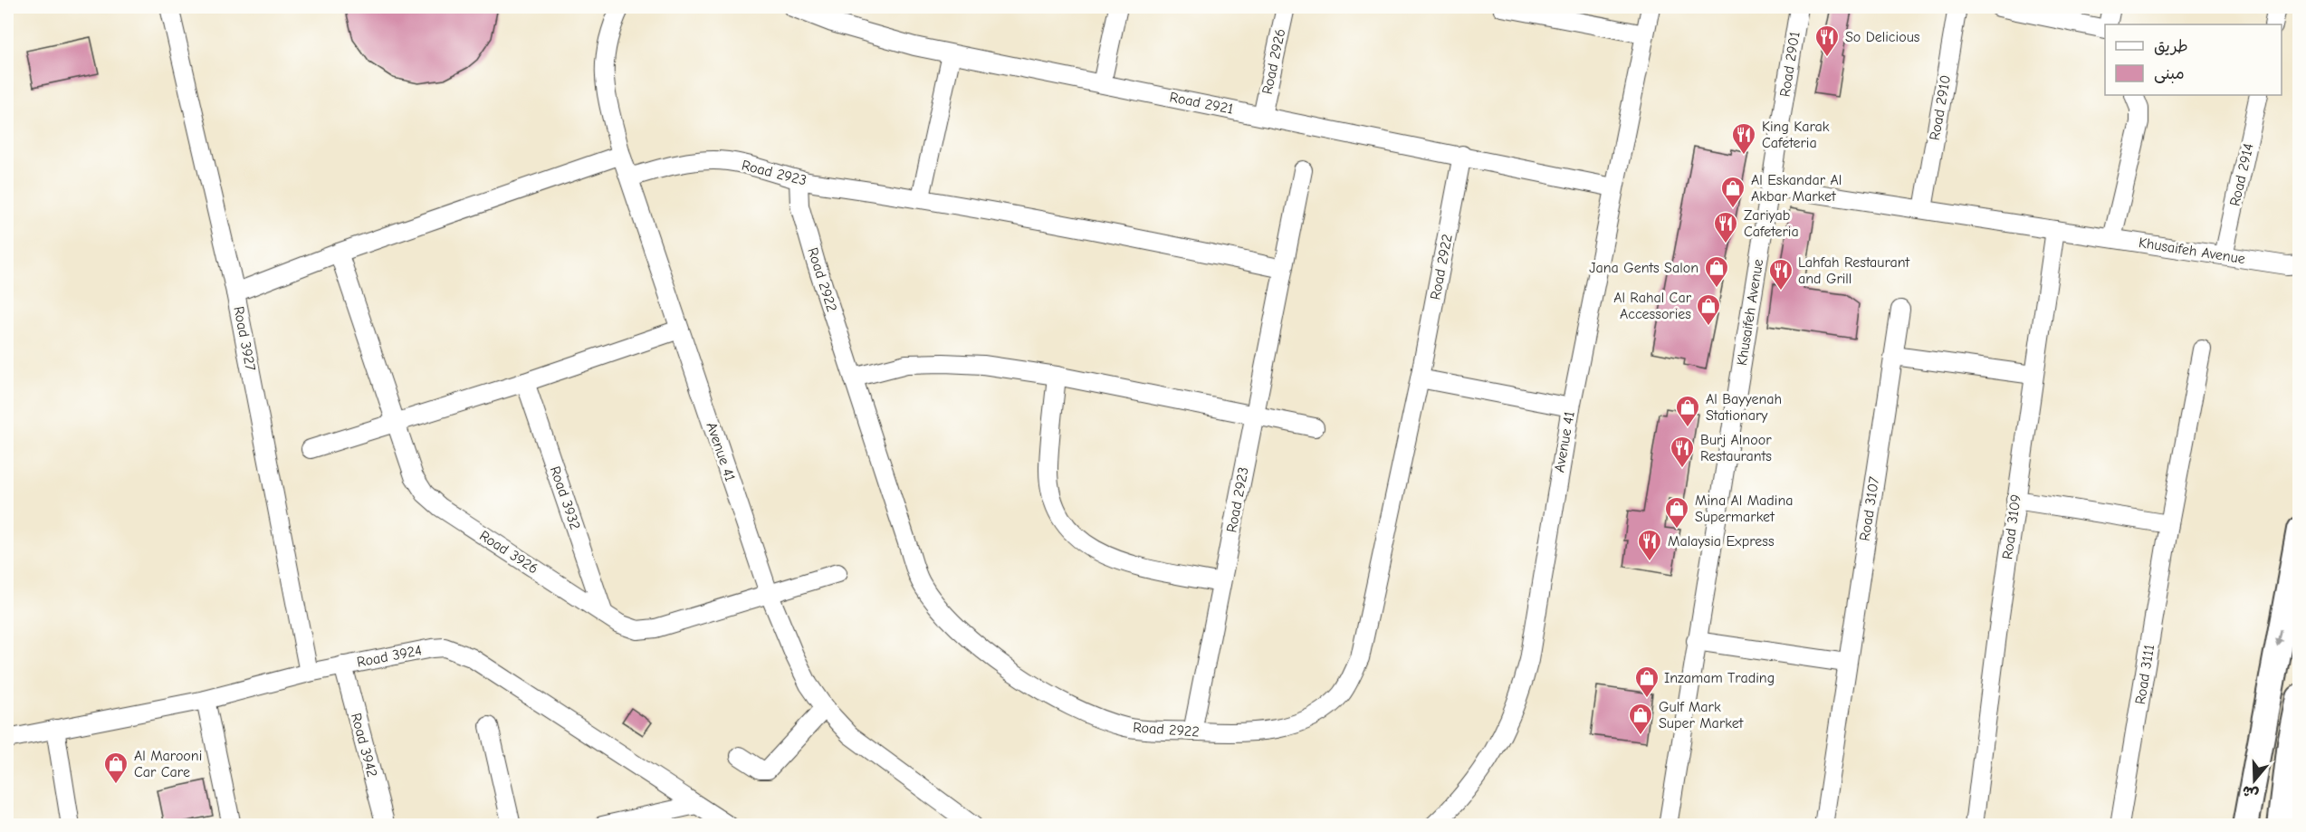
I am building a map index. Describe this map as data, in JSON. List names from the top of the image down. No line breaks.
{"streets":{"street":["Road 2926","Road 2901","Road 2921","Road 2910","Road 2923","Road 2914","Khusaifeh Avenue","Road 2922","Road 3927","Avenue 41","Road 3932","Road 3107","Road 3109","Road 3926","Road 3924","Road 3111","Road 3942"]},"crossings":[["Road 2926","Road 2921"],["Road 2901","Khusaifeh Avenue"],["Road 2921","Road 2922"],["Road 2921","Avenue 41"],["Road 2910","Khusaifeh Avenue"],["Road 2923","Road 2922"],["Road 2923","Avenue 41"],["Road 2914","Khusaifeh Avenue"],["Khusaifeh Avenue","Road 3109"],["Road 3927","Road 3924"],["Avenue 41","Road 3926"],["Road 3932","Road 3926"],["Road 3924","Road 3942"]],"places":{"restaurant":["So Delicious","King Karak Cafeteria","Zariyab Cafeteria","Lahfah Restaurant and Grill","Burj Alnoor Restaurants","Malaysia Express"],"shop":["Al Eskandar Al Akbar Market","Jana Gents Salon","Al Rahal Car Accessories","Al Bayyenah Stationary","Mina Al Madina Supermarket","Inzamam Trading","Gulf Mark Super Market","Al Marooni Car Care"]},"legend":["طريق","مبنى"],"north":"bottom"}
